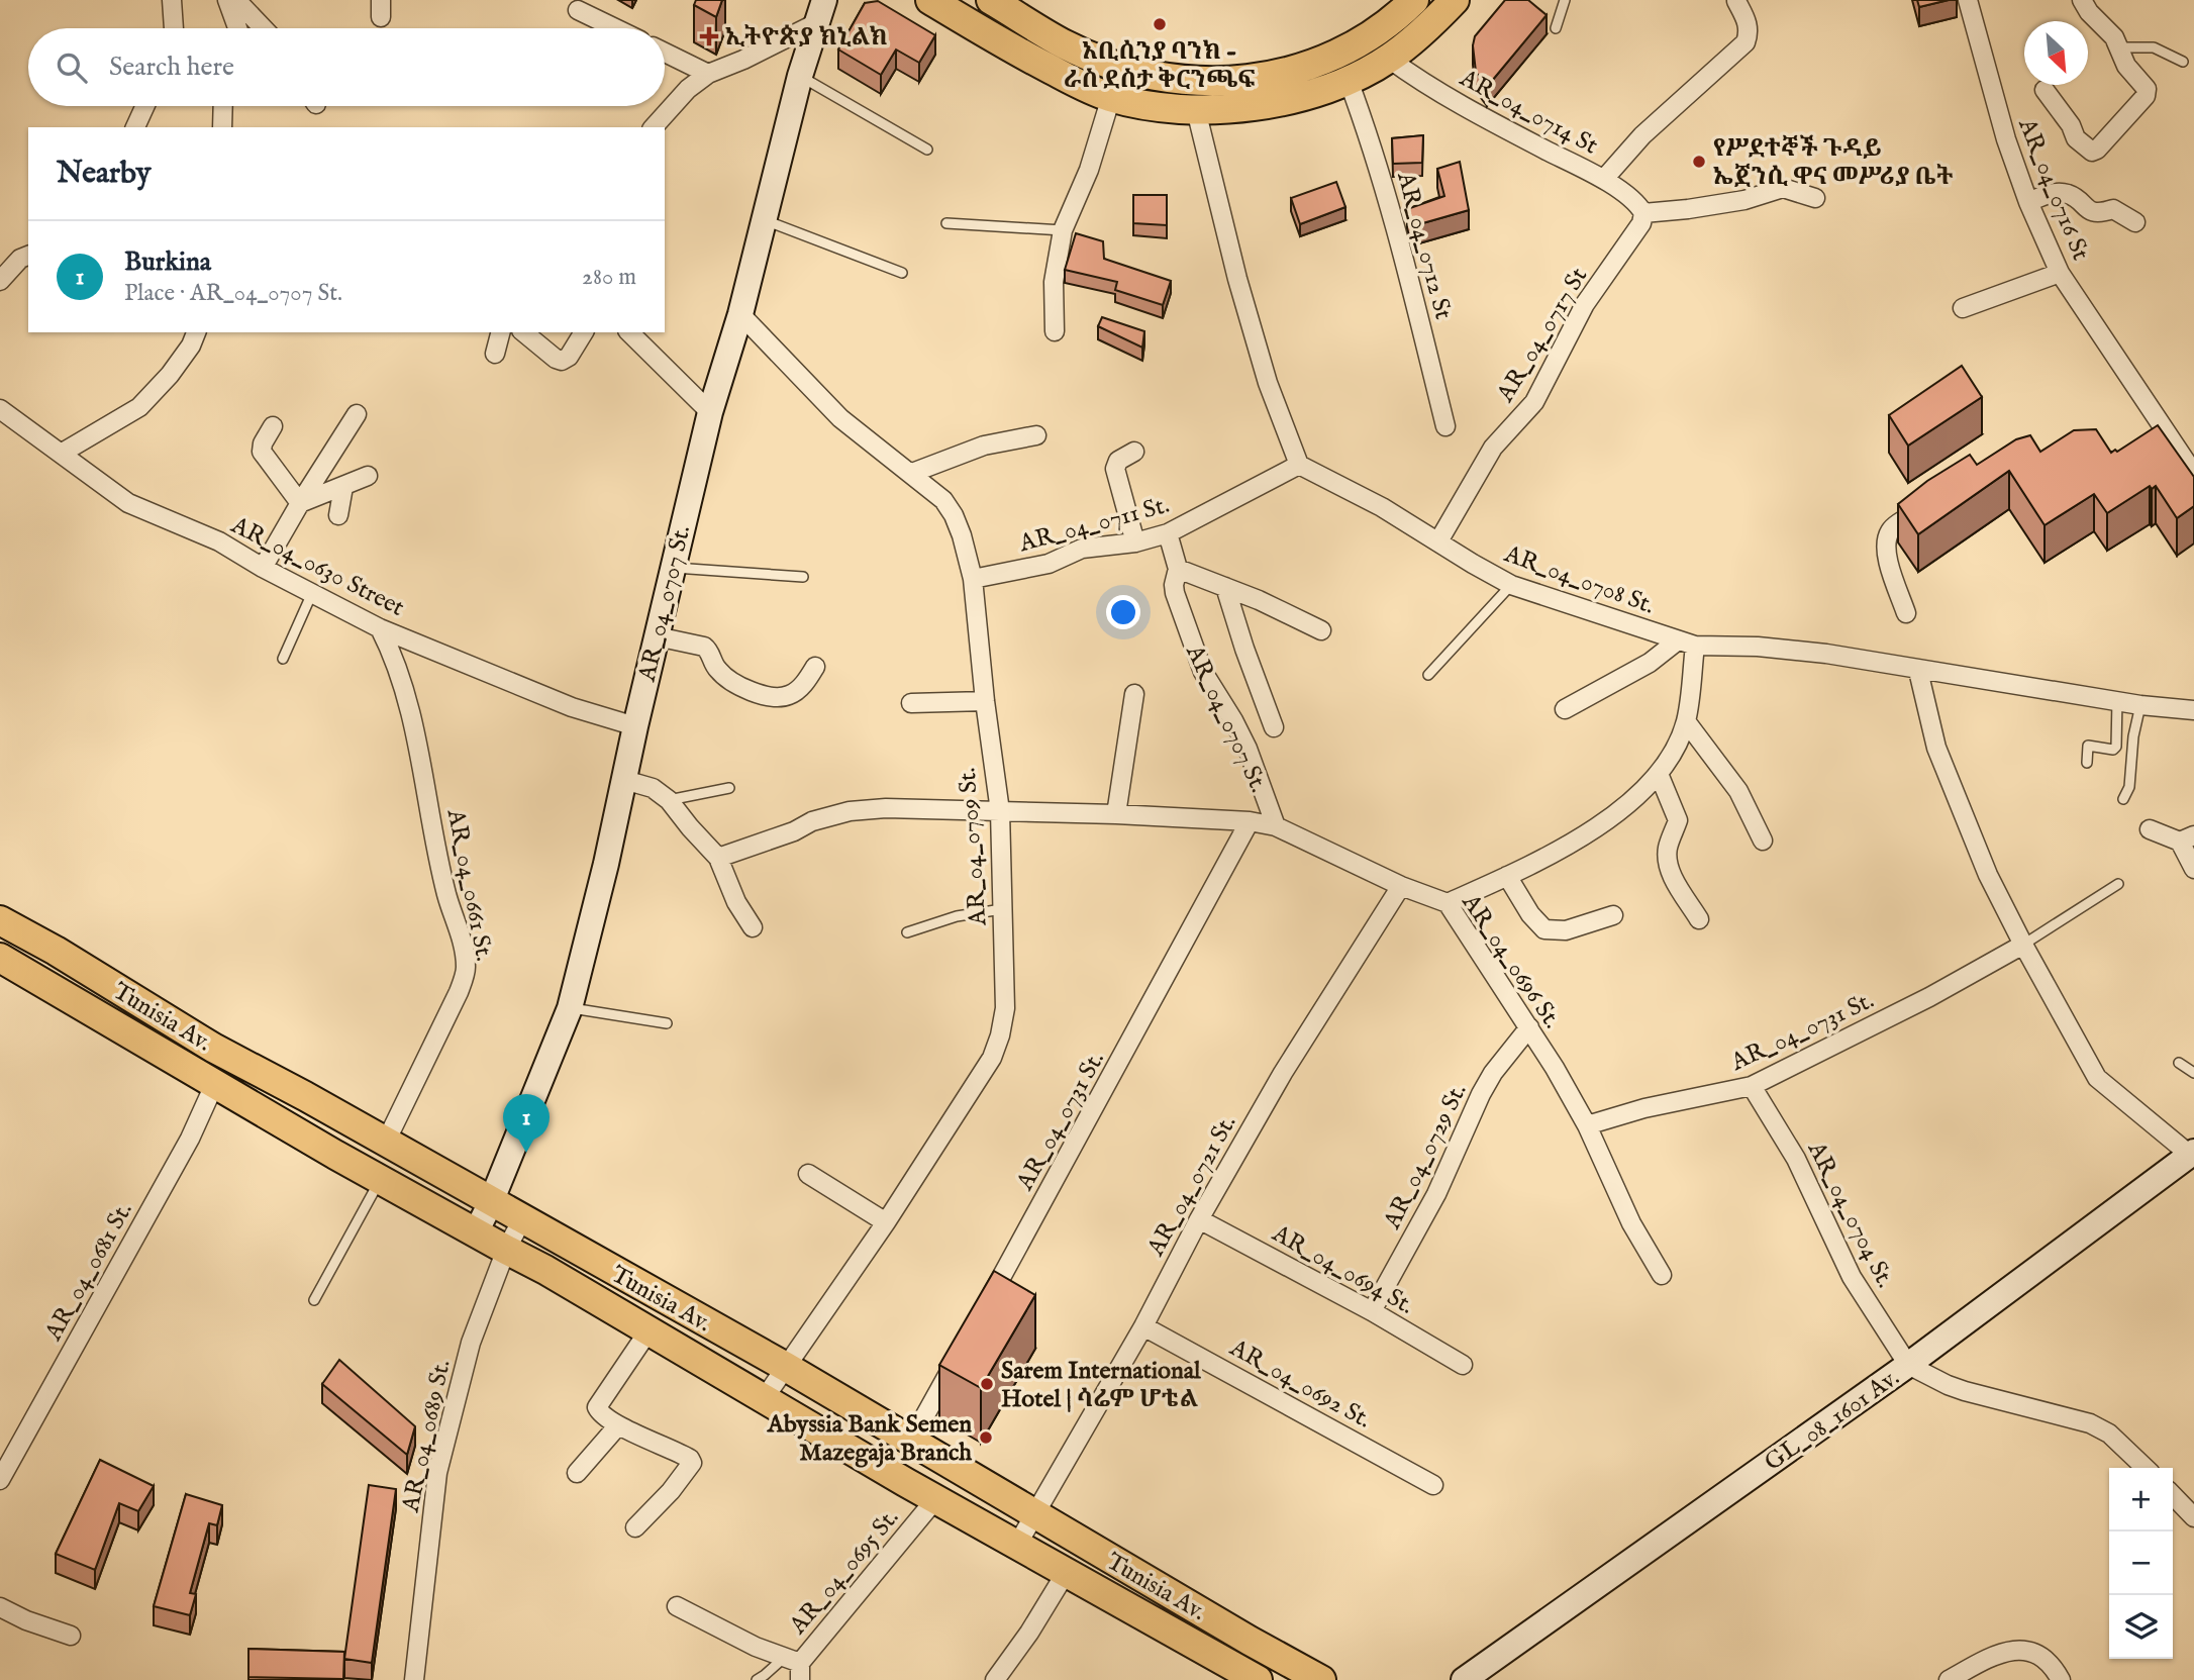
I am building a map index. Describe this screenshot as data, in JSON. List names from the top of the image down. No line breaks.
{"streets":{"main road":["Tunisia Av."],"street":["AR_04_0714 St","AR_04_0716 St","AR_04_0712 St","AR_04_0717 St","AR_04_0711 St.","AR_04_0630 Street","AR_04_0708 St.","AR_04_0707 St.","AR_04_0709 St.","AR_04_0661 St.","AR_04_0696 St.","AR_04_0731 St.","AR_04_0729 St.","AR_04_0721 St.","AR_04_0704 St.","AR_04_0694 St.","AR_04_0681 St.","AR_04_0692 St.","GL_08_1601 Av.","AR_04_0689 St.","AR_04_0695 St."]},"crossings":[["AR_04_0714 St","AR_04_0717 St"],["AR_04_0717 St","AR_04_0708 St."],["AR_04_0711 St.","AR_04_0708 St."],["AR_04_0711 St.","AR_04_0707 St."],["AR_04_0711 St.","AR_04_0709 St."],["AR_04_0630 Street","AR_04_0707 St."],["AR_04_0630 Street","AR_04_0661 St."],["AR_04_0707 St.","AR_04_0709 St."],["AR_04_0707 St.","AR_04_0696 St."],["AR_04_0707 St.","Tunisia Av."],["AR_04_0709 St.","AR_04_0696 St."],["AR_04_0709 St.","Tunisia Av."],["AR_04_0661 St.","Tunisia Av."],["AR_04_0696 St.","AR_04_0731 St."],["AR_04_0696 St.","AR_04_0729 St."],["AR_04_0696 St.","AR_04_0721 St."],["Tunisia Av.","AR_04_0721 St."],["Tunisia Av.","AR_04_0681 St."],["Tunisia Av.","AR_04_0689 St."],["Tunisia Av.","AR_04_0695 St."],["AR_04_0731 St.","AR_04_0704 St."],["AR_04_0729 St.","AR_04_0694 St."],["AR_04_0721 St.","AR_04_0694 St."],["AR_04_0721 St.","AR_04_0692 St."],["AR_04_0704 St.","GL_08_1601 Av."]],"places":{"other":["አቢሲንያ ባንክ - ራስ ደስታ ቅርንጫፍ","የሥደተኞች ጉዳይ ኤጀንሲ ዋና መሥሪያ ቤት","Sarem International Hotel | ሳሬም ሆቴል","Abyssia Bank Semen Mazegaja Branch"],"health":["ኢትዮጵያ ክኒልክ"]},"north":"bottom right","page":{"search":"Search here","heading":"Nearby","list":[{"mark":"1","name":"Burkina","note":"Place · AR_04_0707 St.","value":"280 m"}],"pins":"1","map_buttons":["+","−"]}}
